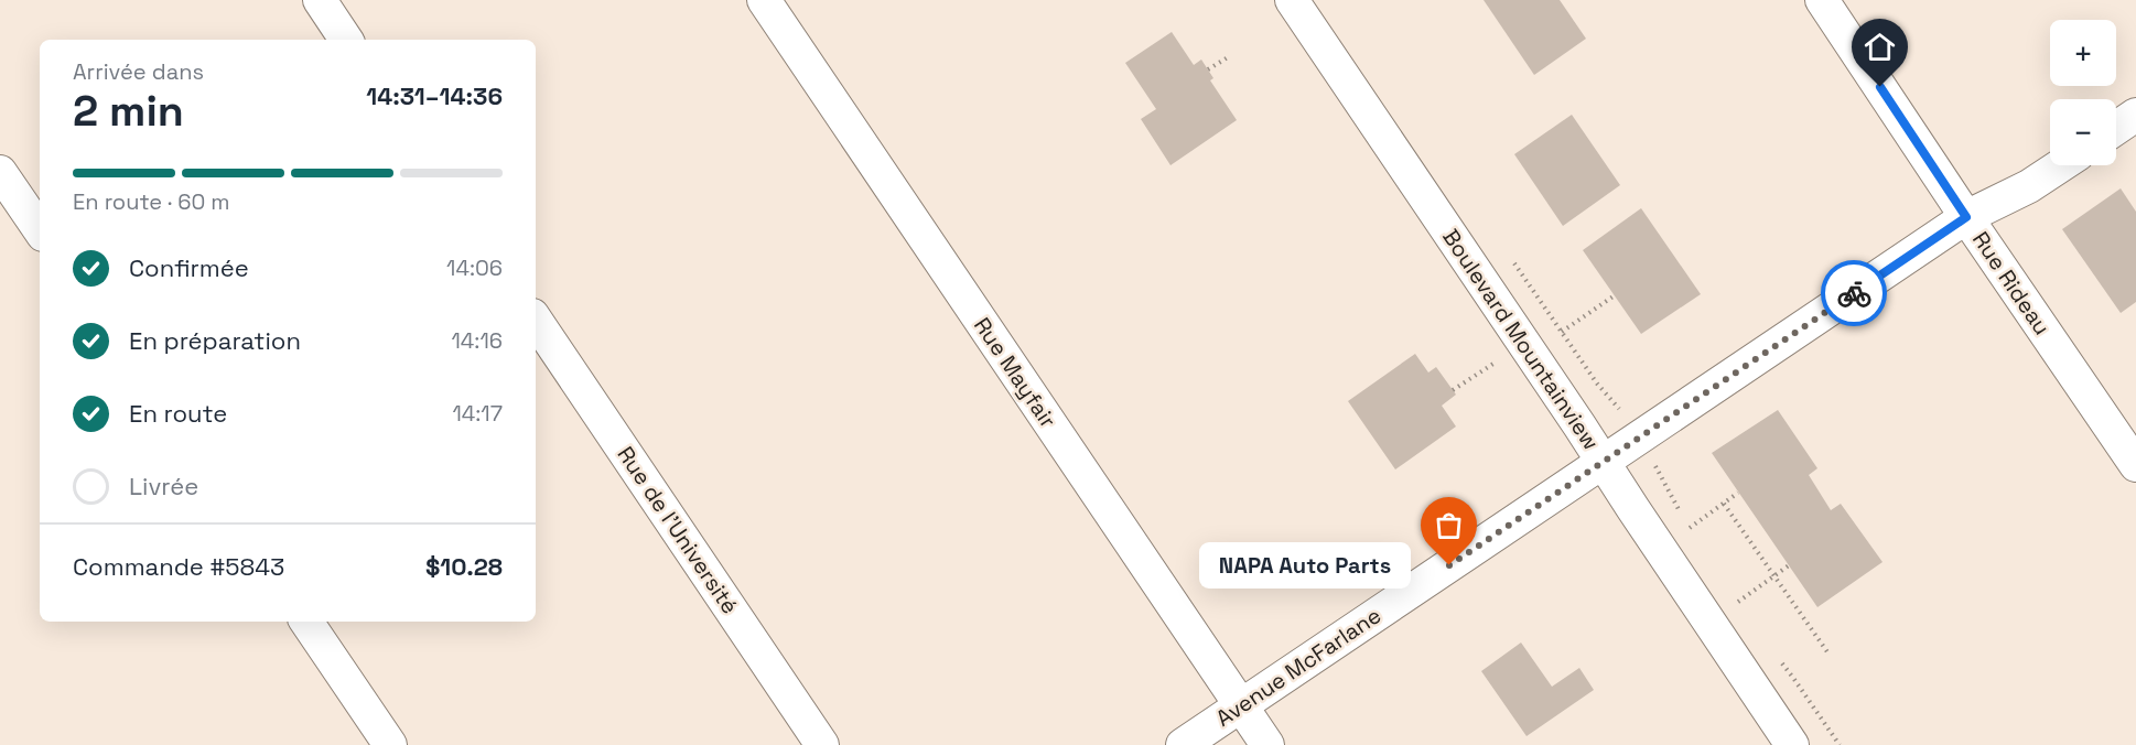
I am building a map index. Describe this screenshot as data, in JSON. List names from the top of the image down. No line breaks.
{"streets":{"street":["Rue Rideau","Boulevard Mountainview","Rue Mayfair","Rue de l'Université","Avenue McFarlane"]},"crossings":[["Rue Rideau","Avenue McFarlane"],["Boulevard Mountainview","Avenue McFarlane"],["Rue Mayfair","Avenue McFarlane"]],"places":["NAPA Auto Parts"],"page":{"map_buttons":["+","−"],"heading":["2 min","Arrivée dans","14:31–14:36"],"panel":["Commande #5843","$10.28"],"bar":"En route · 60 m","list":[["Confirmée","14:06"],["En préparation","14:16"],["En route","14:17"],"Livrée"],"bubble":"NAPA Auto Parts"}}
